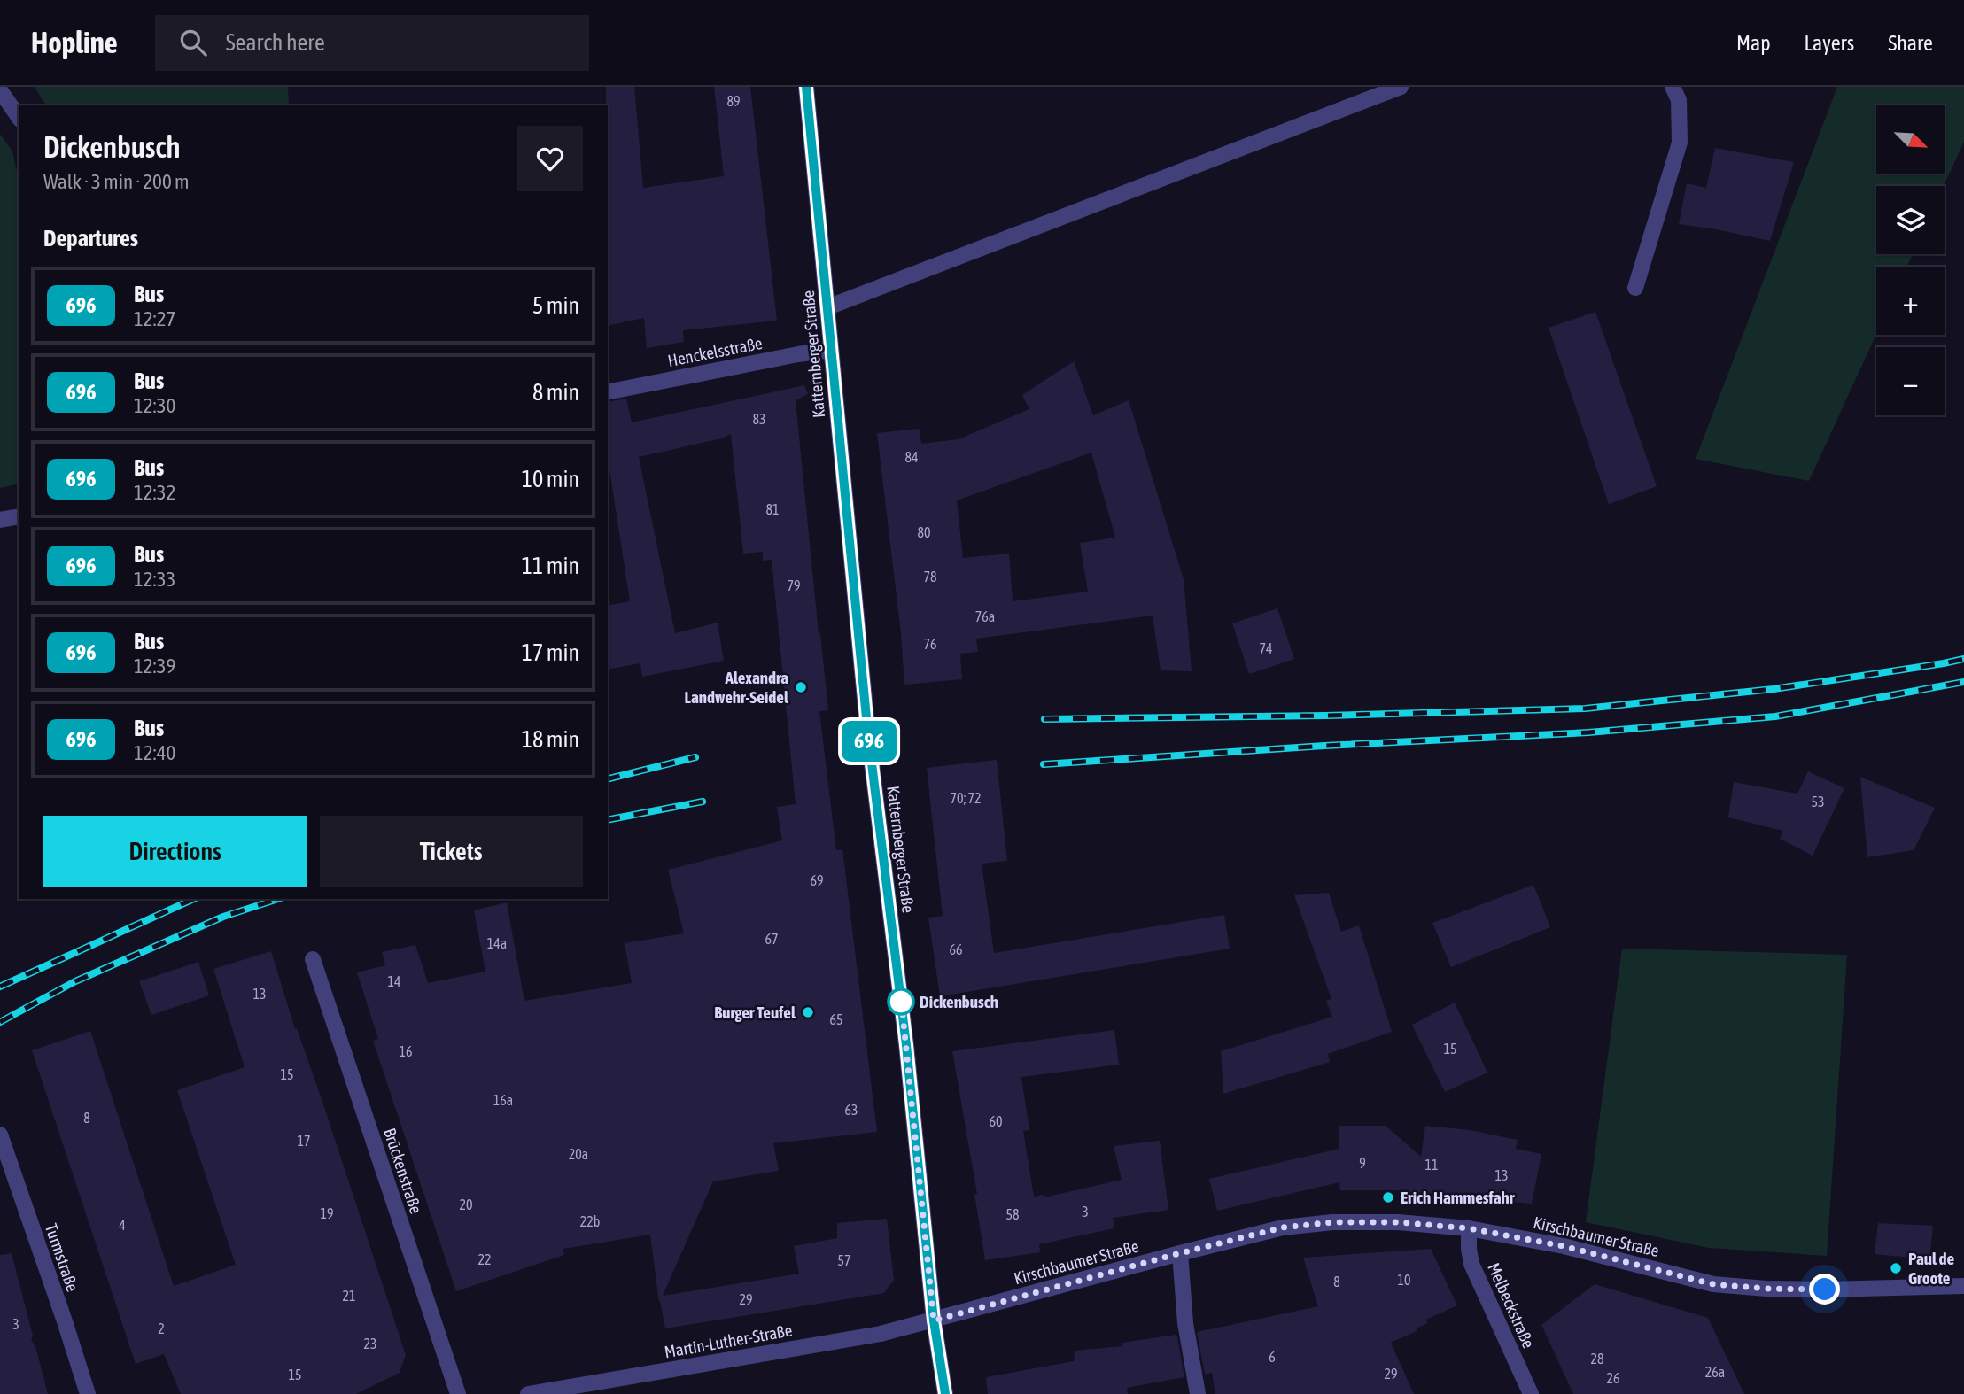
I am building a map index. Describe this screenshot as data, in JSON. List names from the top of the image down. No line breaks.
{"streets":{"street":["Henckelsstraße","Katternberger Straße","Brückenstraße","Kirschbaumer Straße","Turmstraße","Melbeckstraße","Martin-Luther-Straße"]},"crossings":[["Henckelsstraße","Katternberger Straße"],["Katternberger Straße","Kirschbaumer Straße"],["Katternberger Straße","Martin-Luther-Straße"],["Kirschbaumer Straße","Melbeckstraße"],["Kirschbaumer Straße","Martin-Luther-Straße"]],"places":["Alexandra Landwehr-Seidel","Dickenbusch","Burger Teufel","Erich Hammesfahr","Paul de Groote"],"lines":["bus line 696"],"house_numbers":["89","83","84","81","80","78","79","76a","76","74","70; 72","53","69","67","14a","66","14","13","65","15","16","15","16a","63","8","60","17","20a","9","11","13","20","3","19","58","22b","4","22","57","10","8","21","29","3","2","23","6","28","26a","29","15","26"],"north":"bottom right","page":{"header":"Hopline","search":"Search here","nav":["Map","Layers","Share"],"on_map":"696","map_buttons":["+","−"],"heading":[["Dickenbusch","Walk · 3 min · 200 m"],"Departures"],"list":[{"mark":"696","name":"Bus","note":"12:27","value":"5 min"},{"mark":"696","name":"Bus","note":"12:30","value":"8 min"},{"mark":"696","name":"Bus","note":"12:32","value":"10 min"},{"mark":"696","name":"Bus","note":"12:33","value":"11 min"},{"mark":"696","name":"Bus","note":"12:39","value":"17 min"},{"mark":"696","name":"Bus","note":"12:40","value":"18 min"}],"buttons":["Directions","Tickets"]}}
